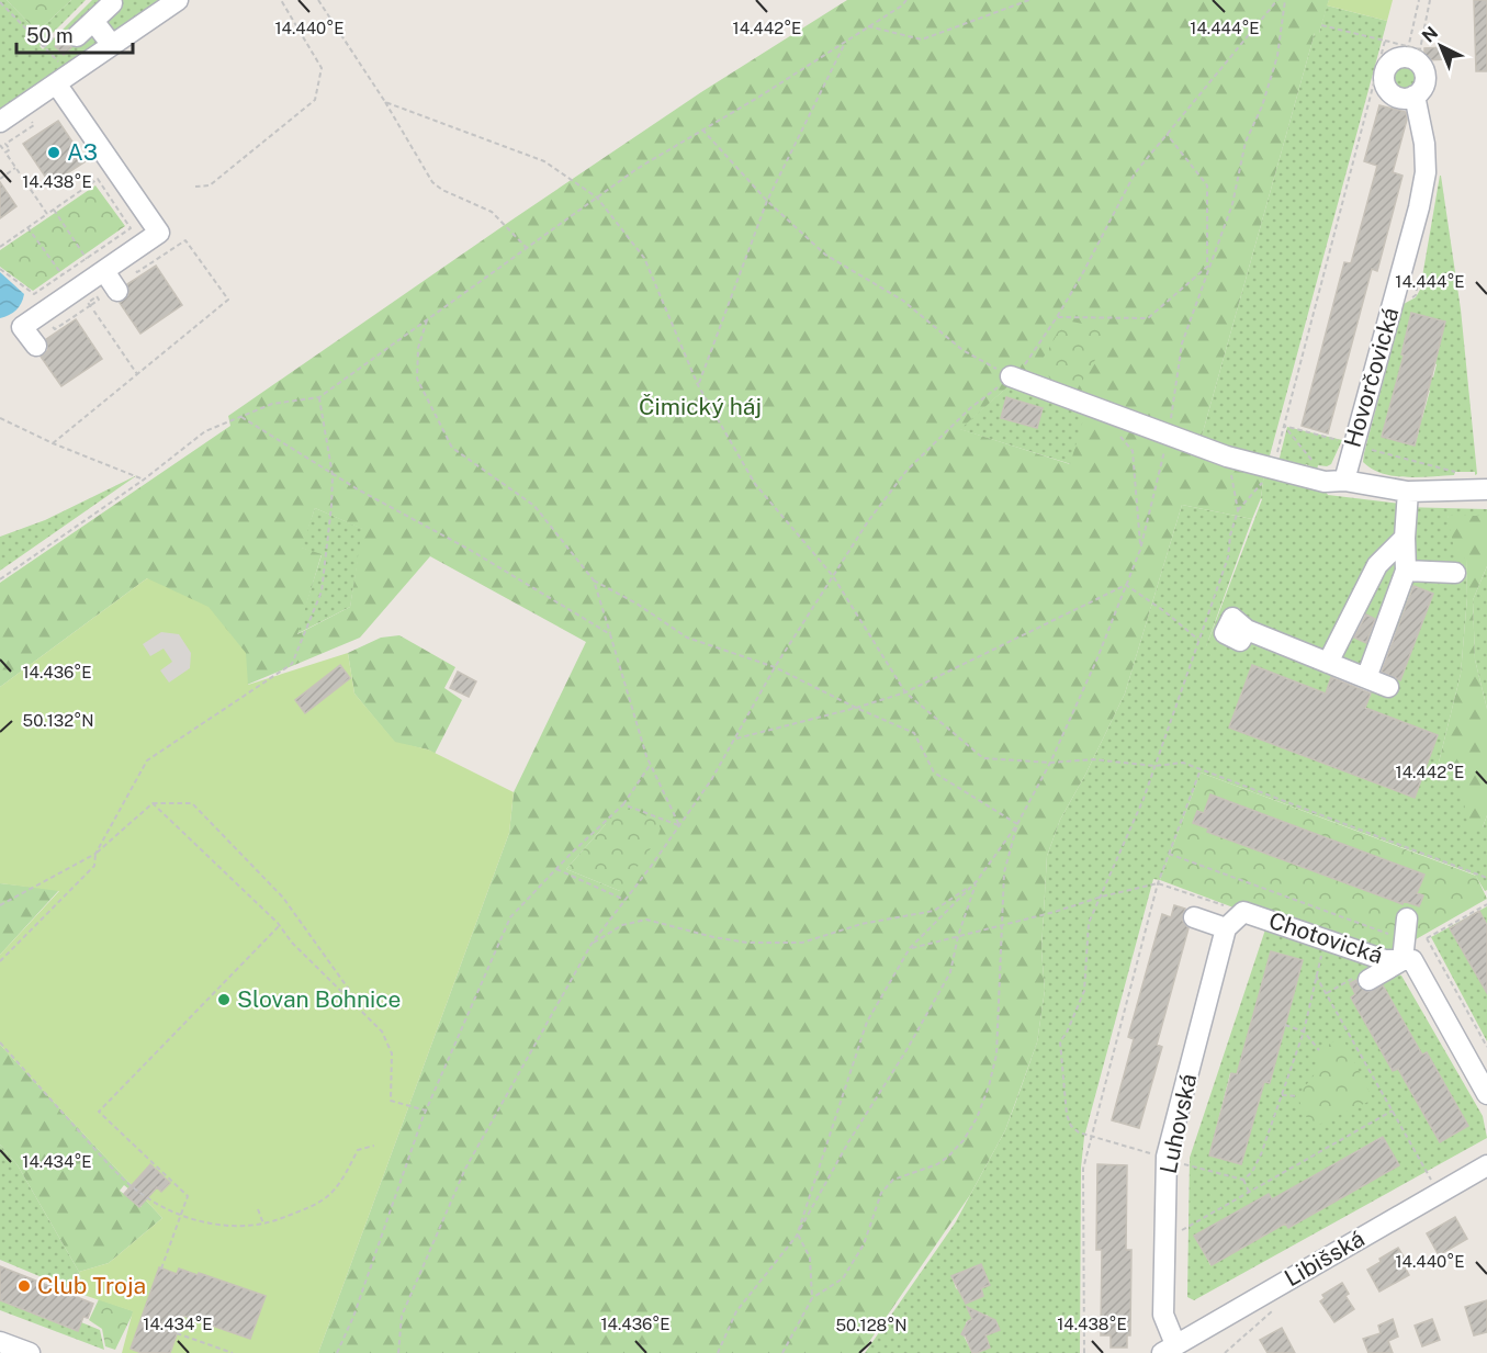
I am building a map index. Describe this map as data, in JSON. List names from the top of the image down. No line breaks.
{"streets":{"street":["Hovorčovická","Chotovická","Luhovská","Libišská"]},"crossings":[["Luhovská","Libišská"]],"parks":["Čimický háj"],"places":["A3","Slovan Bohnice","Club Troja"],"scale_bar":"50 m","north":"top left","coordinates":["14.440°E","14.442°E","14.444°E","14.438°E","14.436°E","50.132°N","14.434°E","50.128°N"]}
